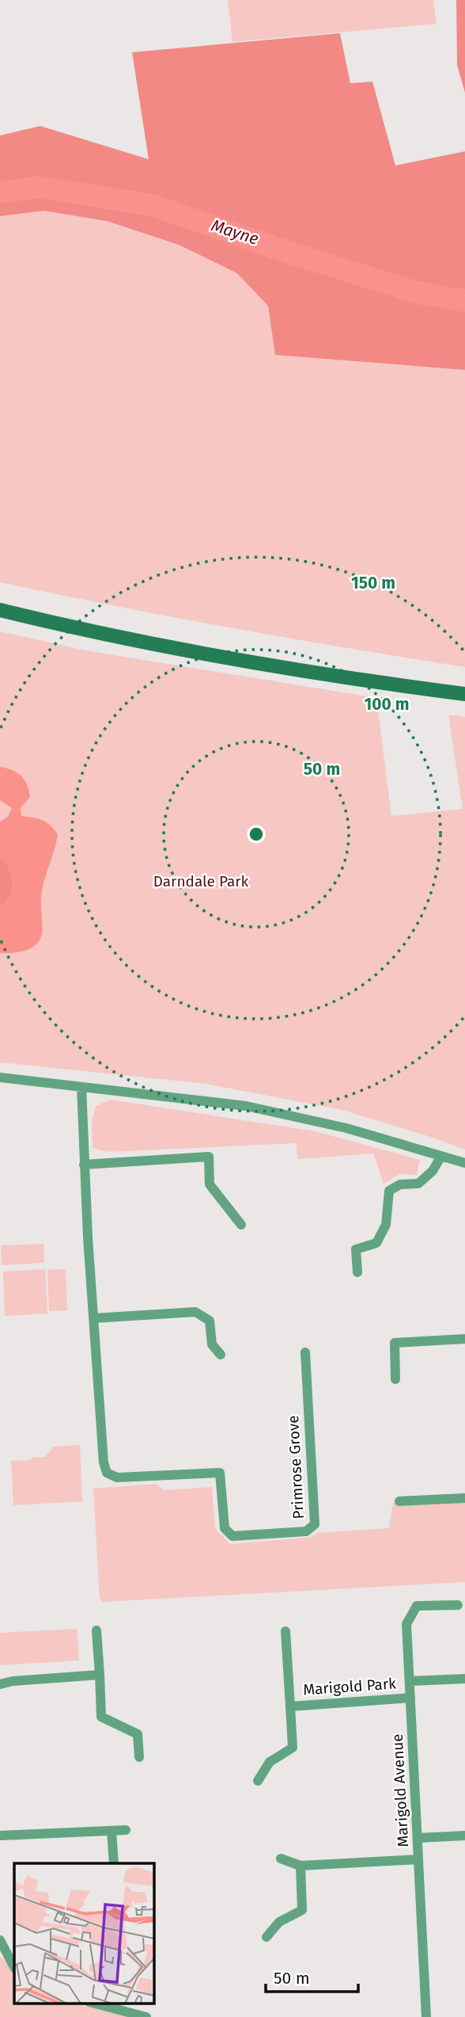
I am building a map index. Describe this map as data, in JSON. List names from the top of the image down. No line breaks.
{"streets":{"street":["Primrose Grove","Marigold Park","Marigold Avenue"]},"crossings":[["Marigold Park","Marigold Avenue"]],"water":["Mayne"],"parks":["Darndale Park"],"scale_bar":"50 m","rings":["150 m","100 m","50 m"]}
